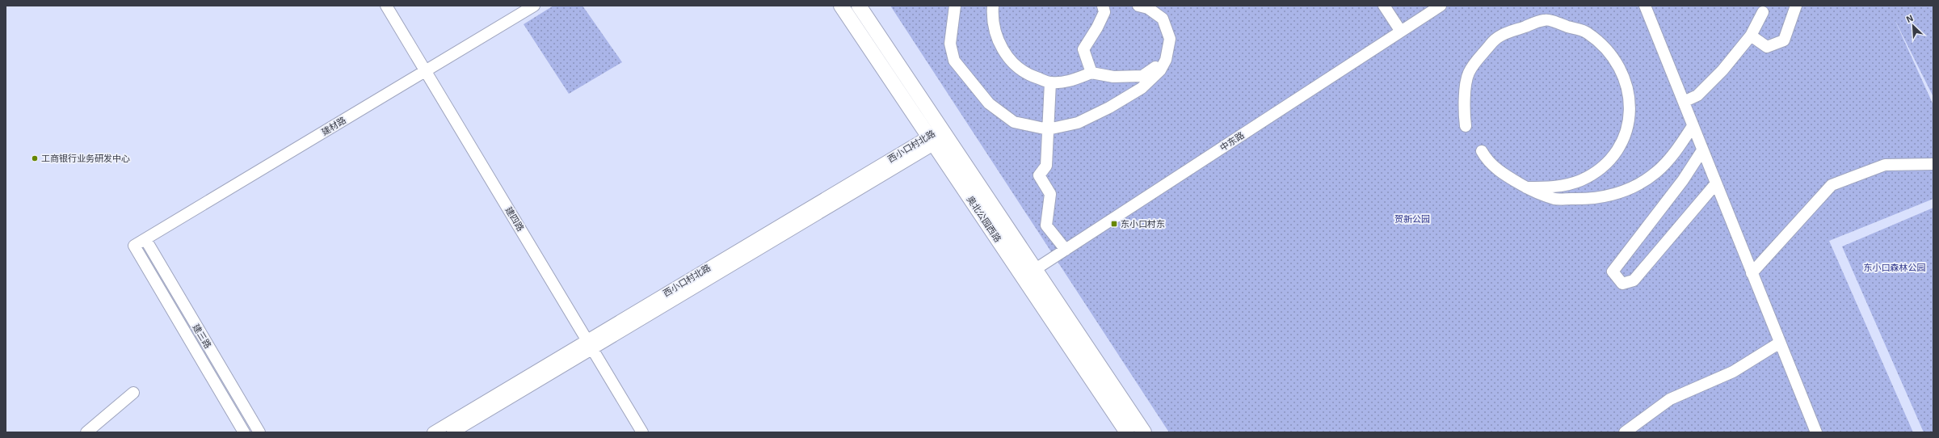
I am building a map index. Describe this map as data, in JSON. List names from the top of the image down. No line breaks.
{"streets":{"main road":["奥北公园西路"],"street":["建材路","中东路","西小口村北路","建四路","建三路"]},"crossings":[["建材路","建四路"],["建材路","建三路"],["中东路","奥北公园西路"],["西小口村北路","建四路"],["西小口村北路","奥北公园西路"]],"parks":["贺新公园","东小口森林公园"],"places":{"other":["工商银行业务研发中心"],"transit":["东小口村东"]},"north":"top left"}
